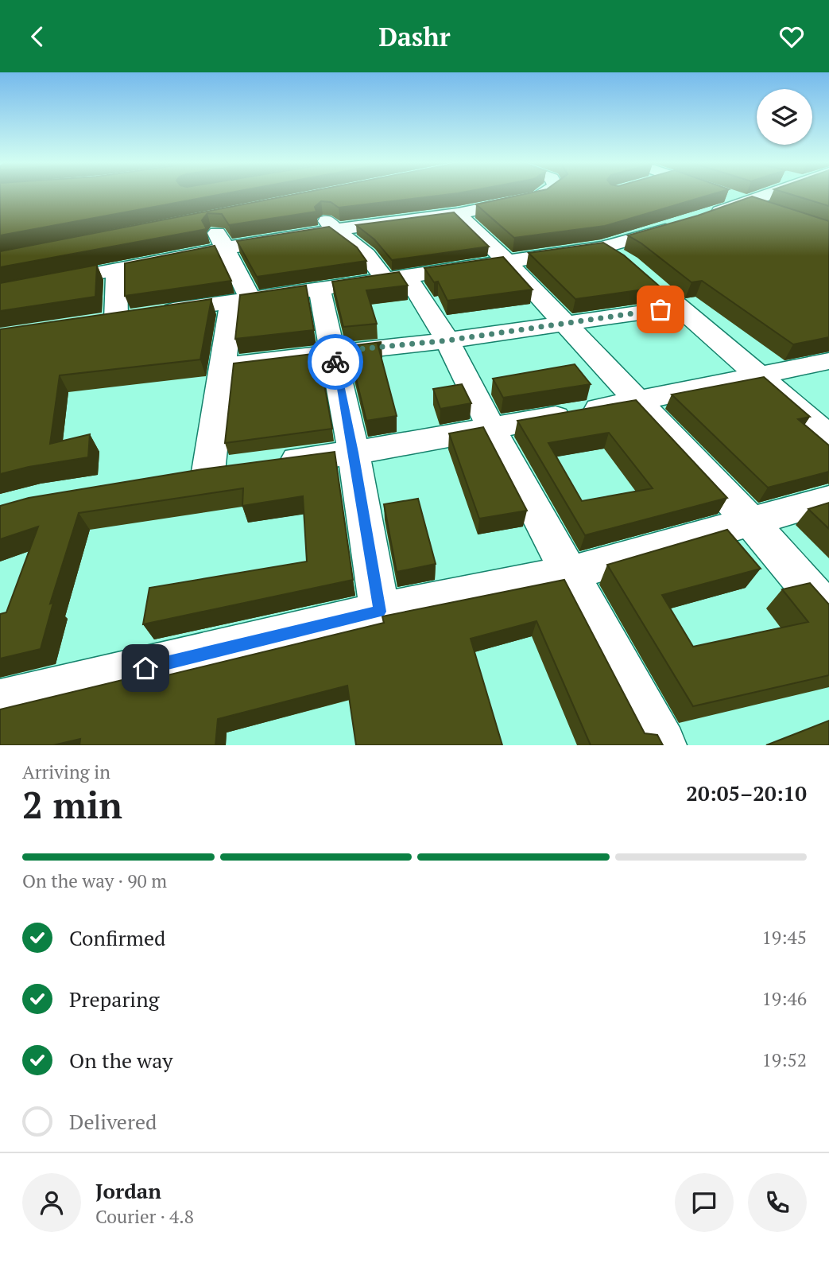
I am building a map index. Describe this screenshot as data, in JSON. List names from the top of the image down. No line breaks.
{"page":{"header":"Dashr","heading":["2 min","Arriving in","20:05–20:10"],"panel":["Jordan","Courier · 4.8"],"bar":"On the way · 90 m","list":[["Confirmed","19:45"],["Preparing","19:46"],["On the way","19:52"],"Delivered"]}}
